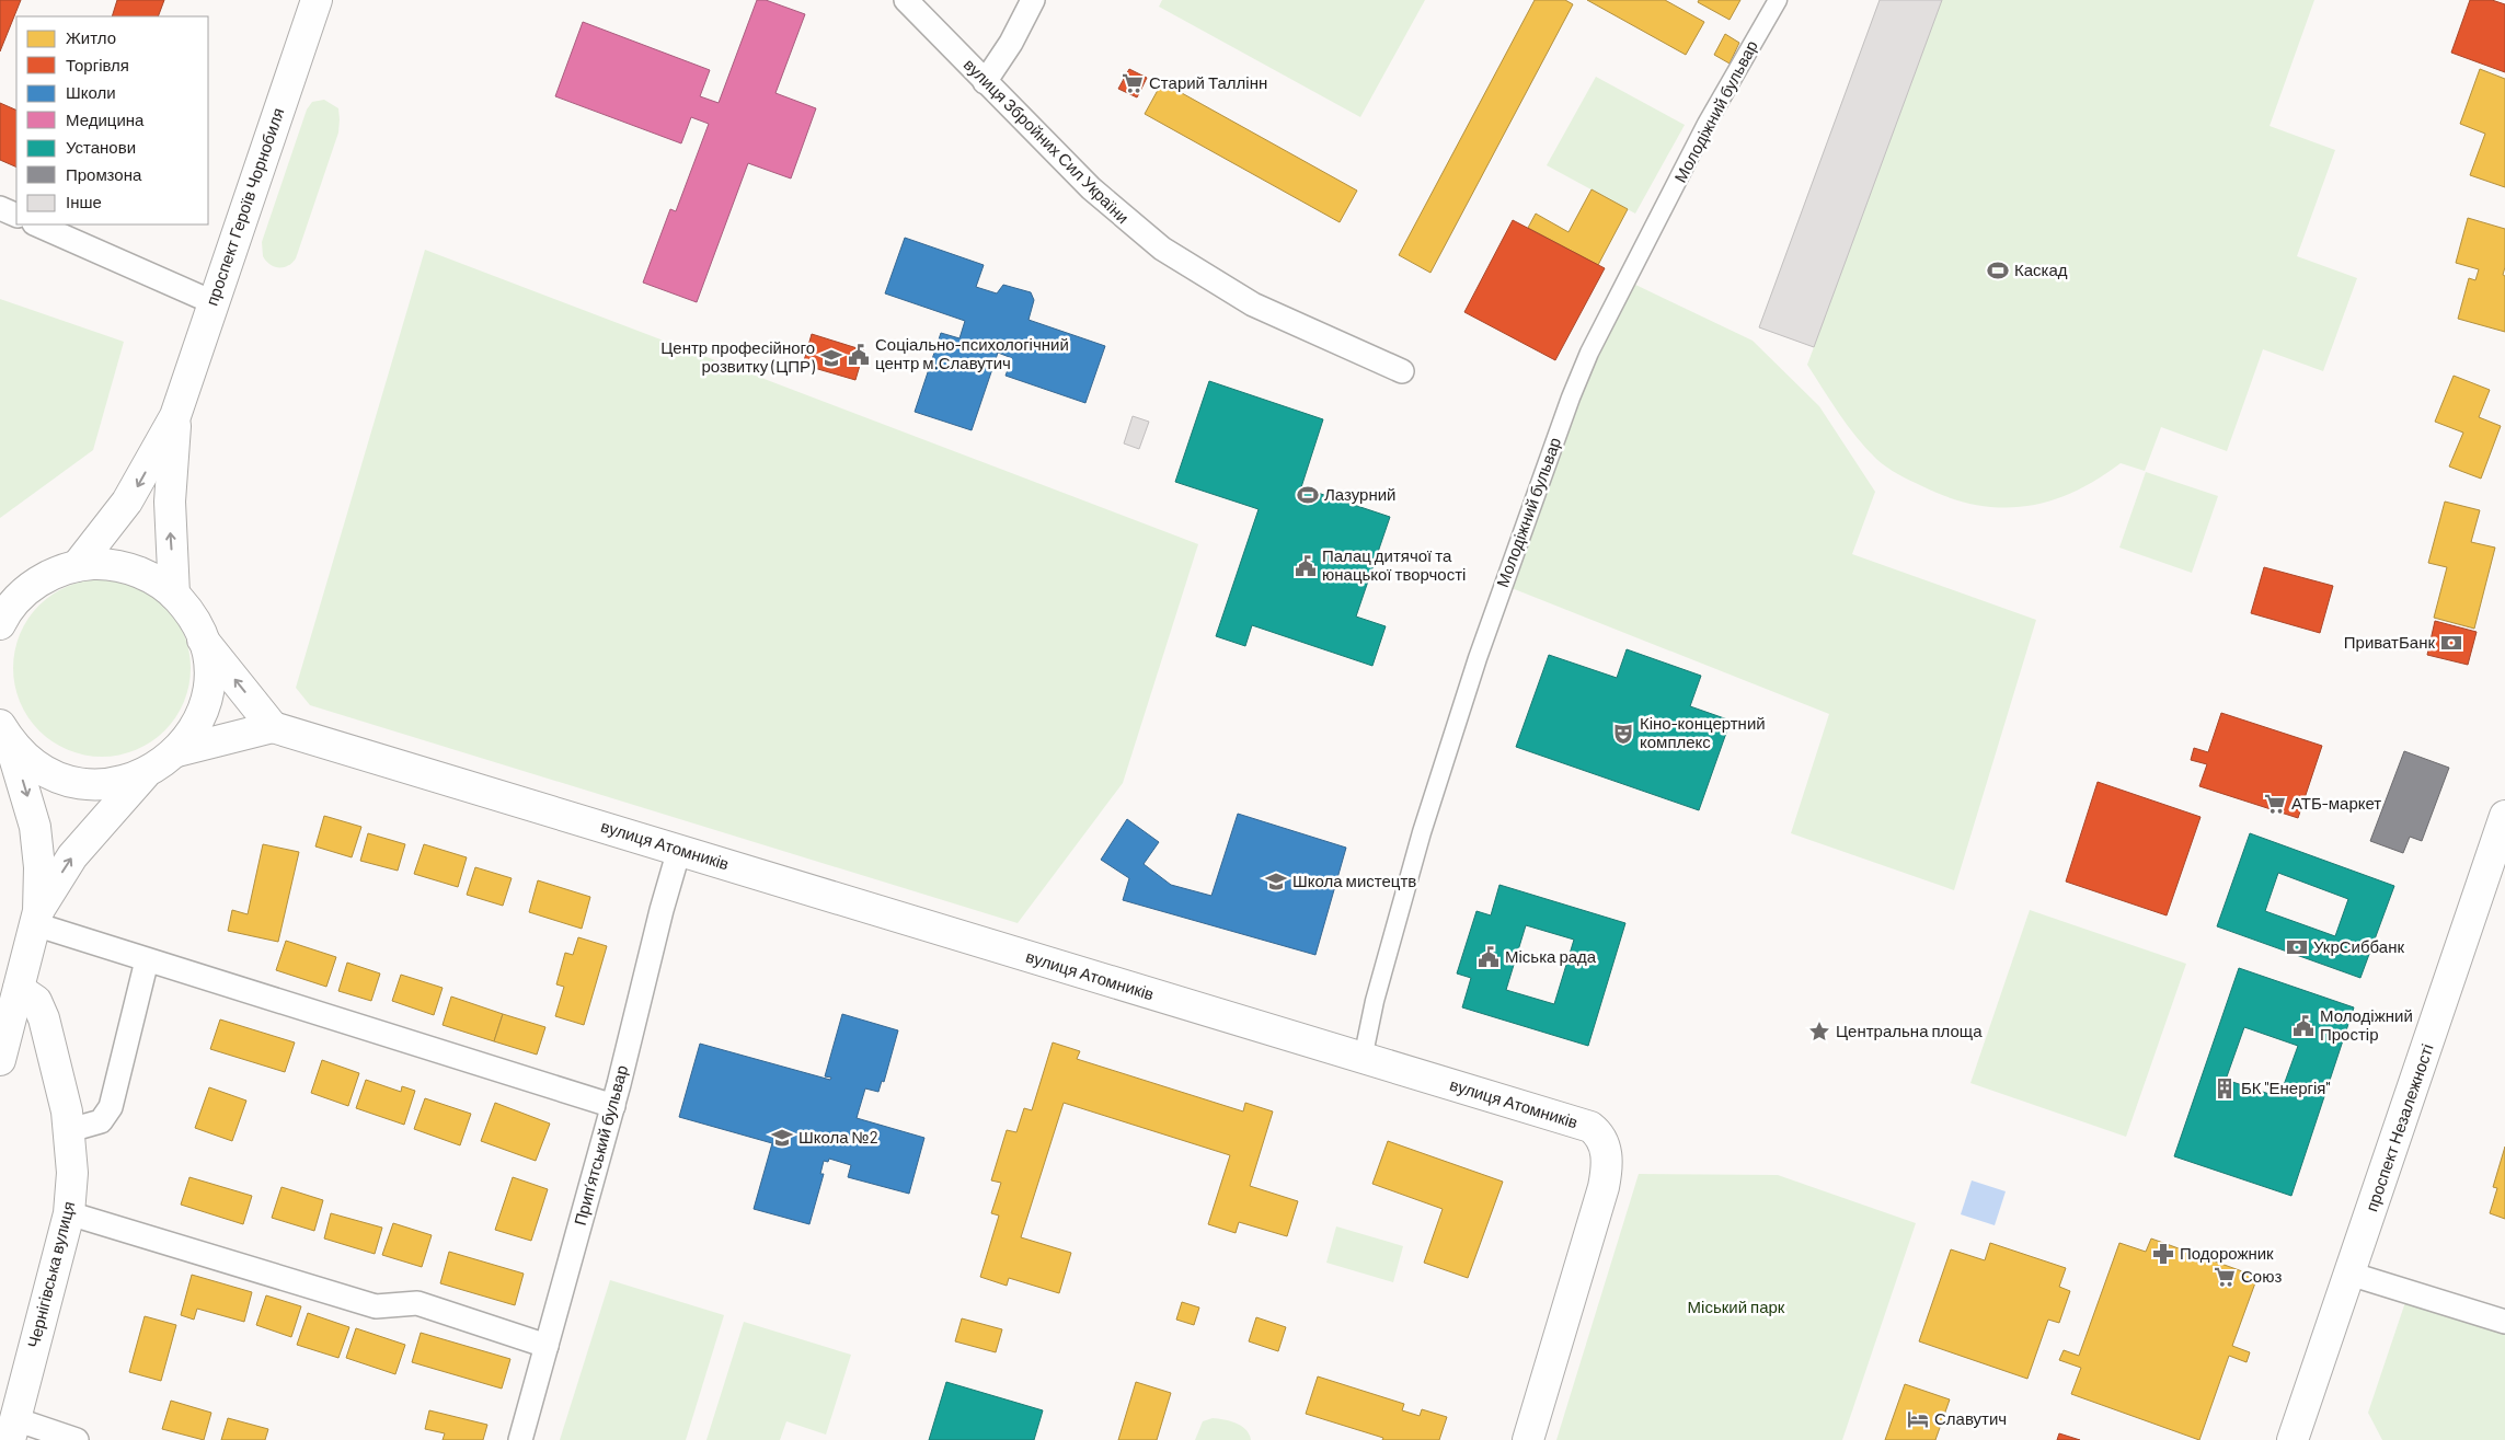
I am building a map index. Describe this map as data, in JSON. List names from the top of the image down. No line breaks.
{"streets":{"street":["Молодіжний бульвар","вулиця Збройних Сил України","проспект Героїв Чорнобиля","вулиця Атомників","проспект Незалежності","Припʼятський бульвар","Чернігівська вулиця"]},"crossings":[["Молодіжний бульвар","вулиця Атомників"],["вулиця Атомників","Припʼятський бульвар"]],"parks":["Міський парк"],"places":{"supermarket":["Старий Таллінн","АТБ-маркет","Союз"],"sports":["Каскад","Лазурний"],"public building":["Соціально-психологічний центр м.Славутич","Палац дитячої та юнацької творчості","Міська рада","Молодіжний Простір"],"school or university":["Центр професійного розвитку (ЦПР)","Школа мистецтв","Школа №2"],"bank":["ПриватБанк","УкрСиббанк"],"theatre":["Кіно-концертний комплекс"],"place":["Центральна площа"],"building":["БК \"Енергія\""],"pharmacy":["Подорожник"],"hotel":["Славутич"]},"legend":["Житло","Торгівля","Школи","Медицина","Установи","Промзона","Інше"]}
